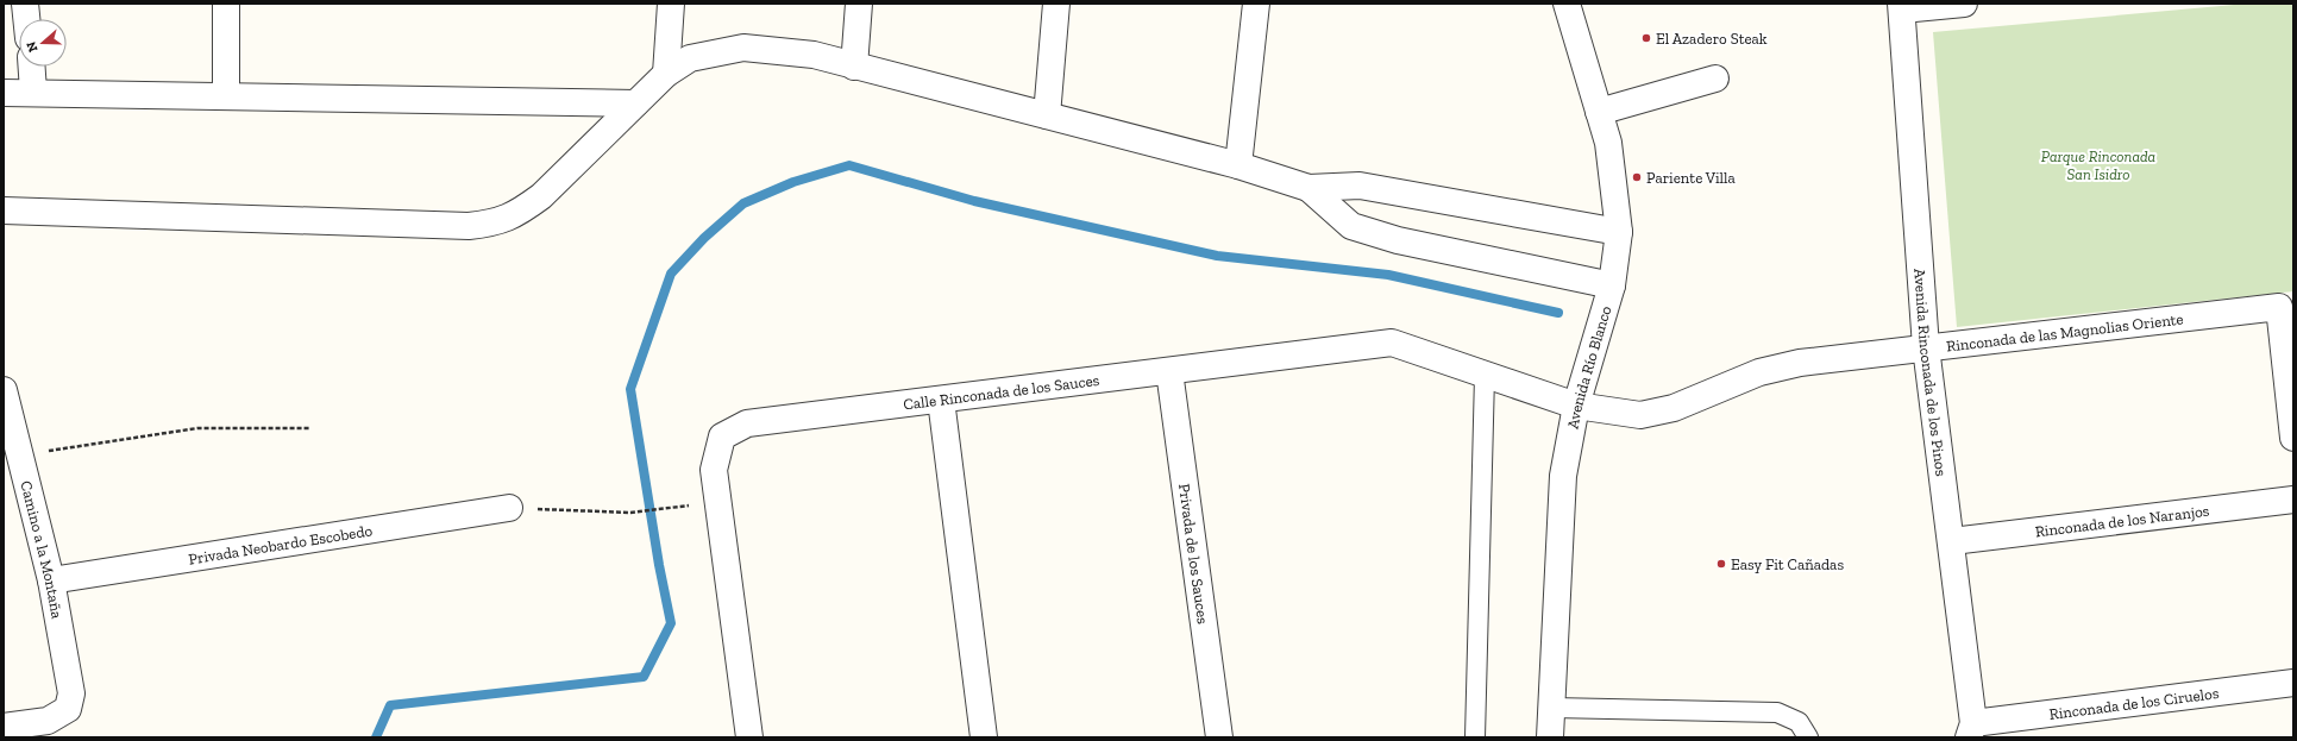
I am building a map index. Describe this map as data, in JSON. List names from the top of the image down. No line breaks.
{"streets":{"street":["Rinconada de las Magnolias Oriente","Avenida Río Blanco","Avenida Rinconada de los Pinos","Calle Rinconada de los Sauces","Rinconada de los Naranjos","Privada Neobardo Escobedo","Camino a la Montaña","Privada de los Sauces","Rinconada de los Ciruelos"]},"crossings":[["Rinconada de las Magnolias Oriente","Avenida Río Blanco"],["Rinconada de las Magnolias Oriente","Avenida Rinconada de los Pinos"],["Rinconada de las Magnolias Oriente","Calle Rinconada de los Sauces"],["Avenida Río Blanco","Calle Rinconada de los Sauces"],["Avenida Rinconada de los Pinos","Rinconada de los Naranjos"],["Avenida Rinconada de los Pinos","Rinconada de los Ciruelos"],["Calle Rinconada de los Sauces","Privada de los Sauces"],["Privada Neobardo Escobedo","Camino a la Montaña"]],"parks":["Parque Rinconada San Isidro"],"places":["El Azadero Steak","Pariente Villa","Easy Fit Cañadas"],"north":"left"}
